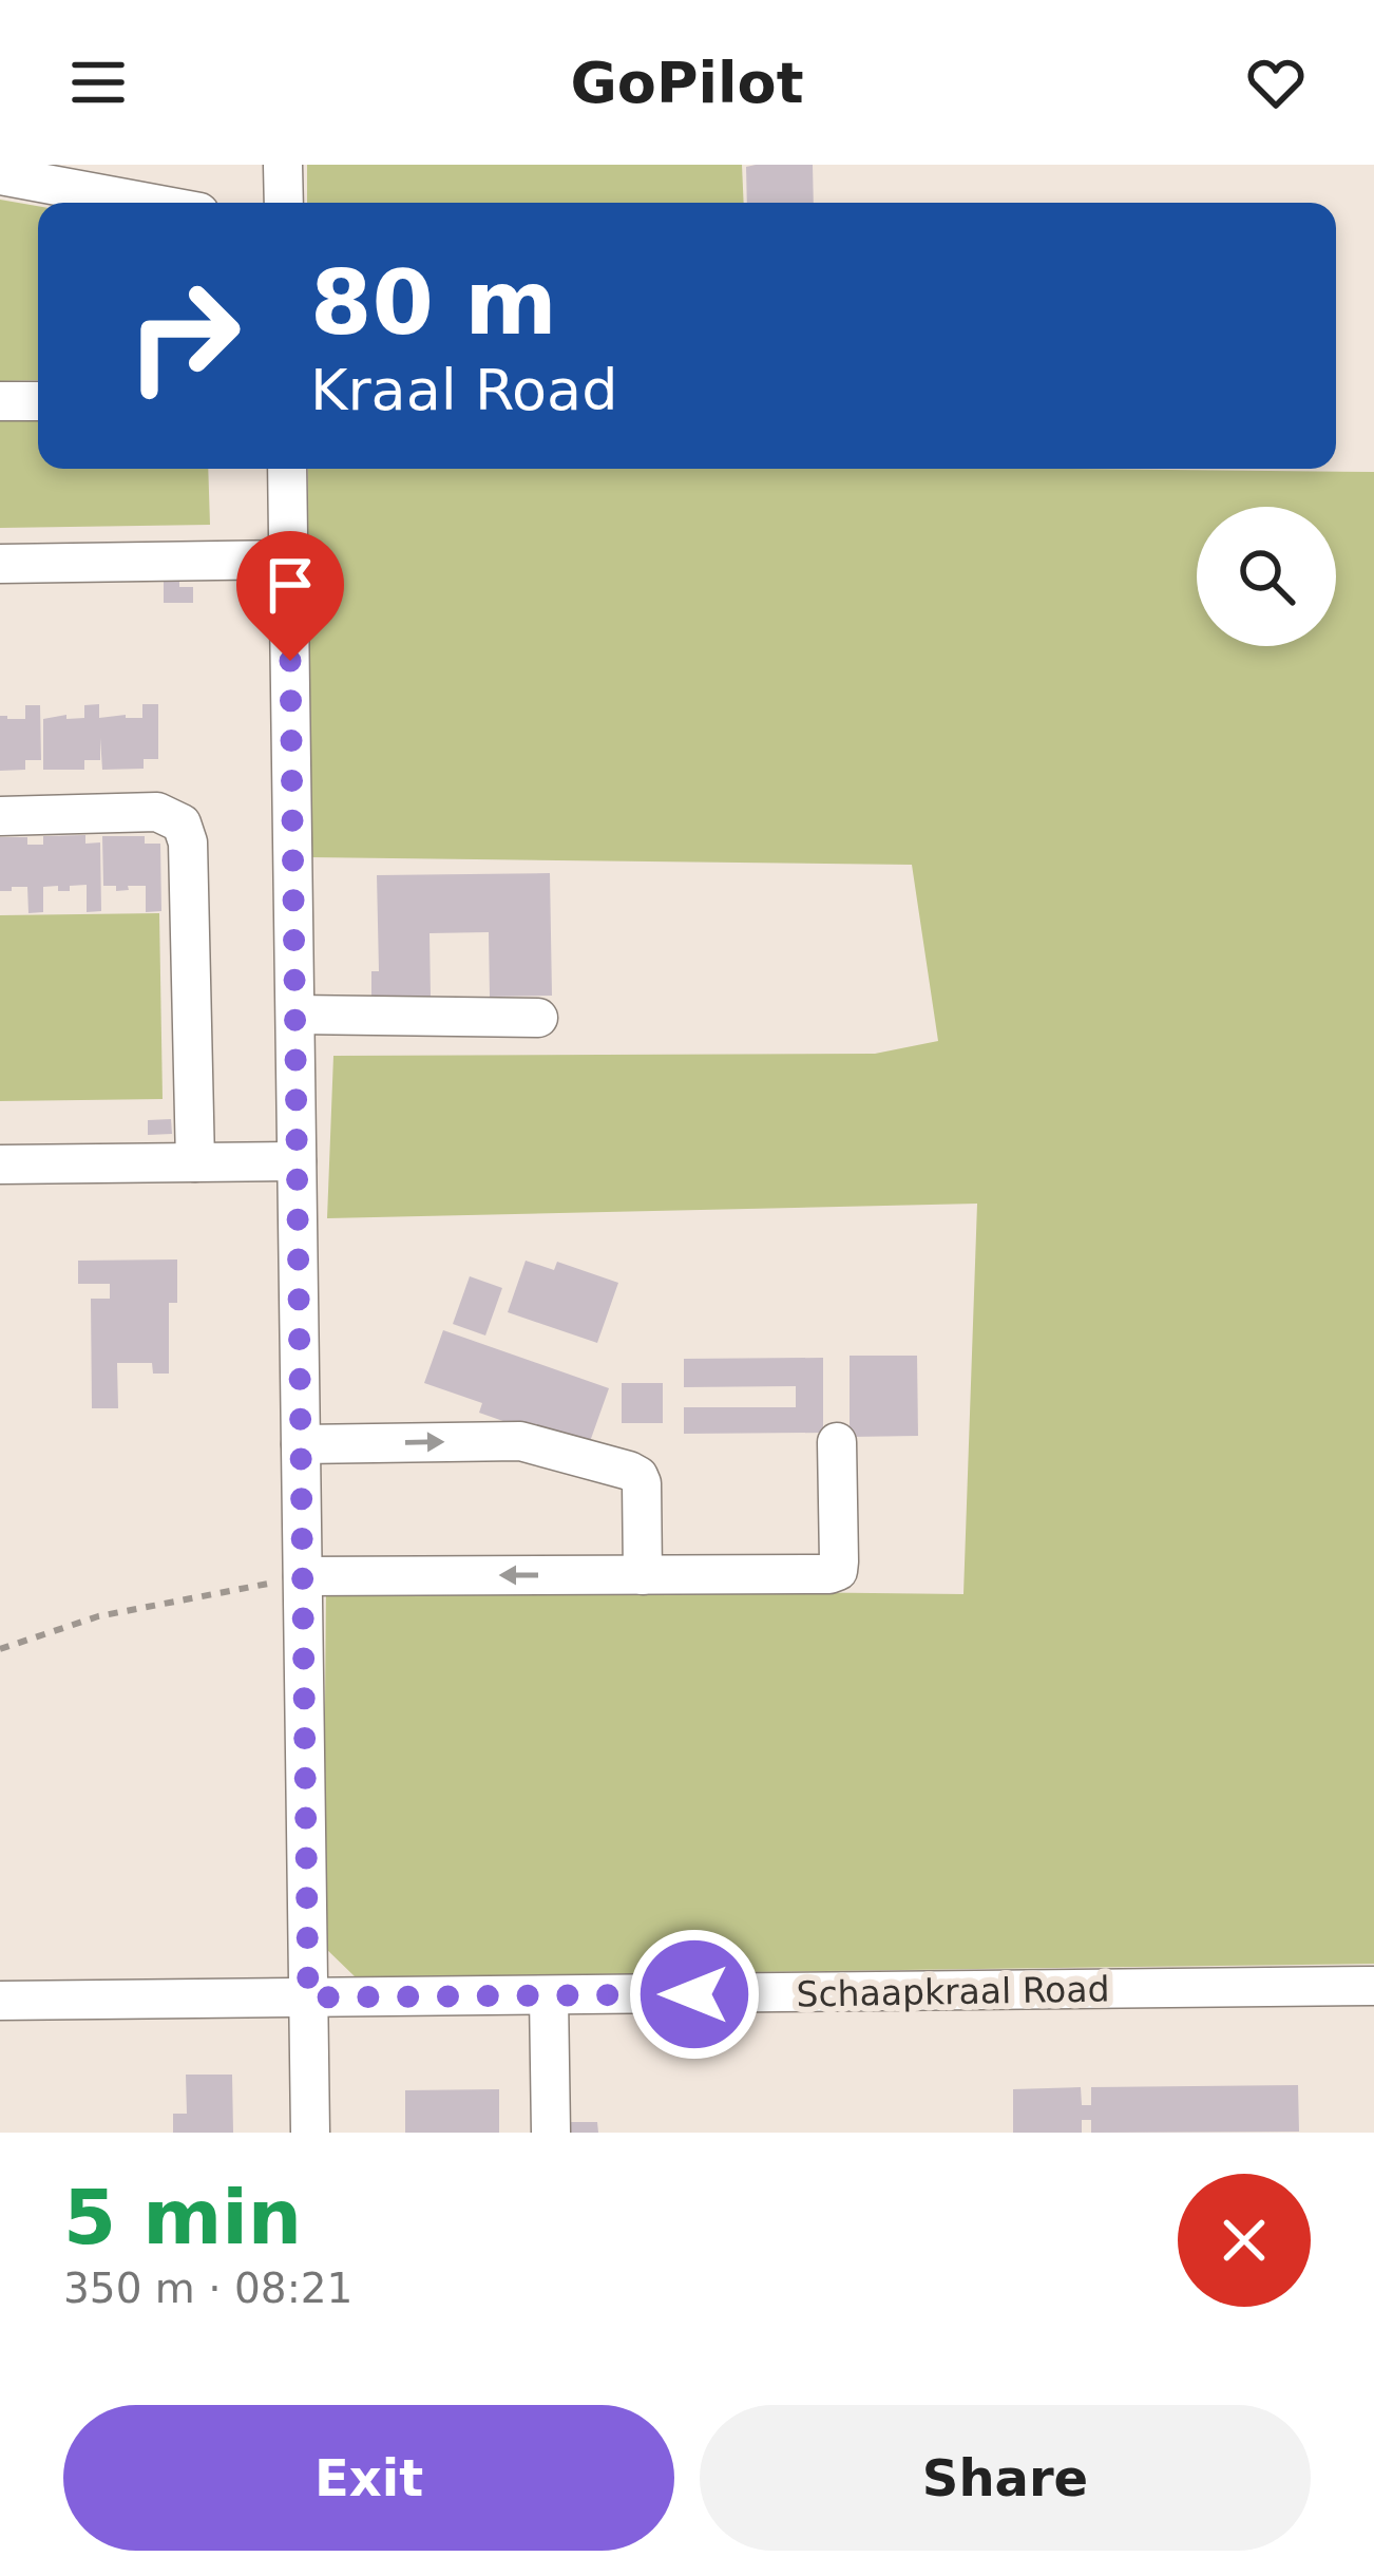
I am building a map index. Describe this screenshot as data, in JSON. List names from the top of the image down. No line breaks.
{"streets":{"street":["Schaapkraal Road"]},"page":{"header":"GoPilot","turn":["80 m","Kraal Road"],"heading":["5 min","350 m · 08:21"],"buttons":["Exit","Share"]}}
